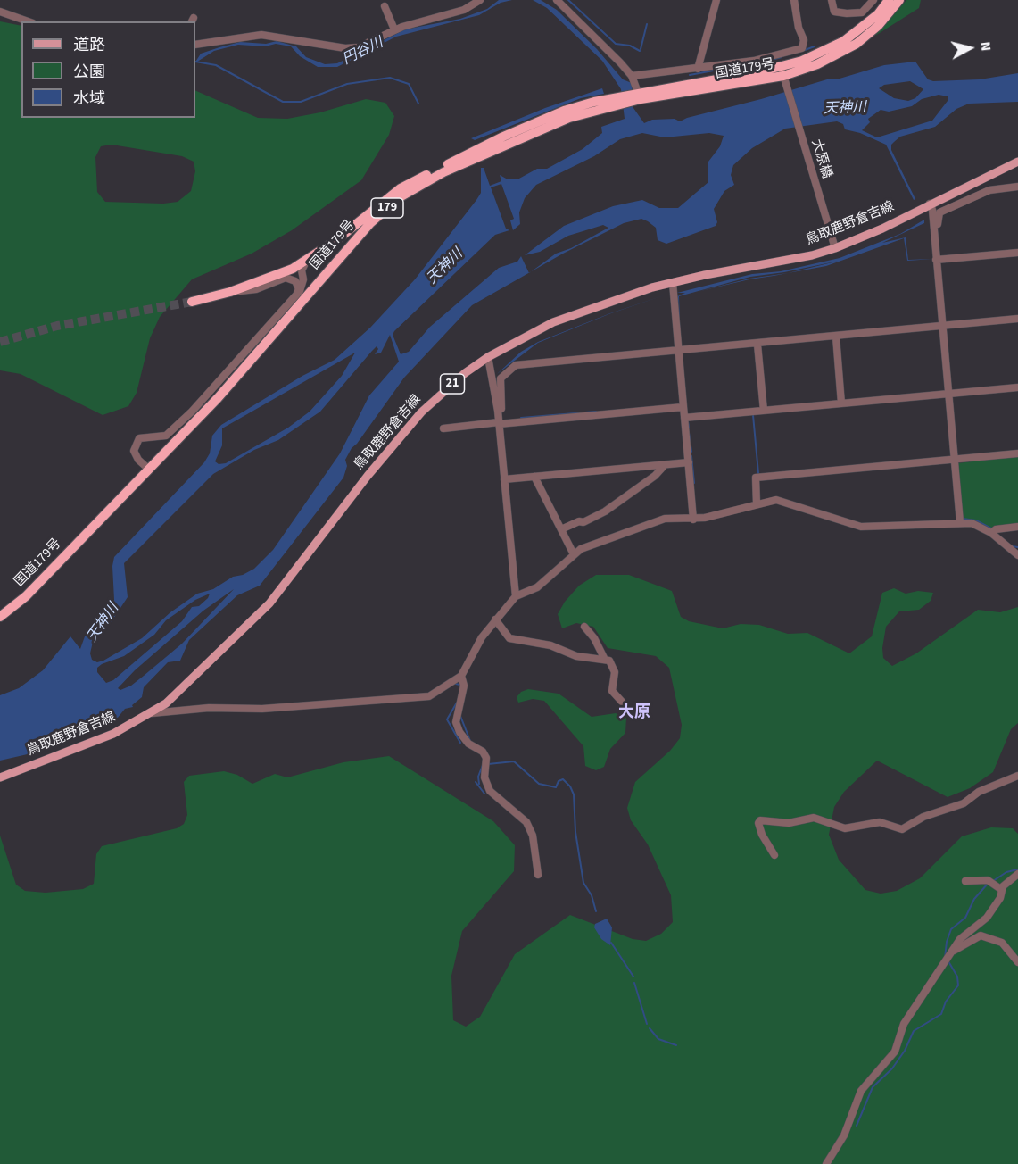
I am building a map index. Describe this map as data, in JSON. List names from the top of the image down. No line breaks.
{"streets":{"highway":["国道179号","179"],"main road":["鳥取鹿野倉吉線","21"],"street":["大原橋"]},"crossings":[["国道179号","大原橋"],["大原橋","鳥取鹿野倉吉線"]],"districts":["大原"],"water":["円谷川","天神川"],"legend":["道路","公園","水域"],"north":"right"}
